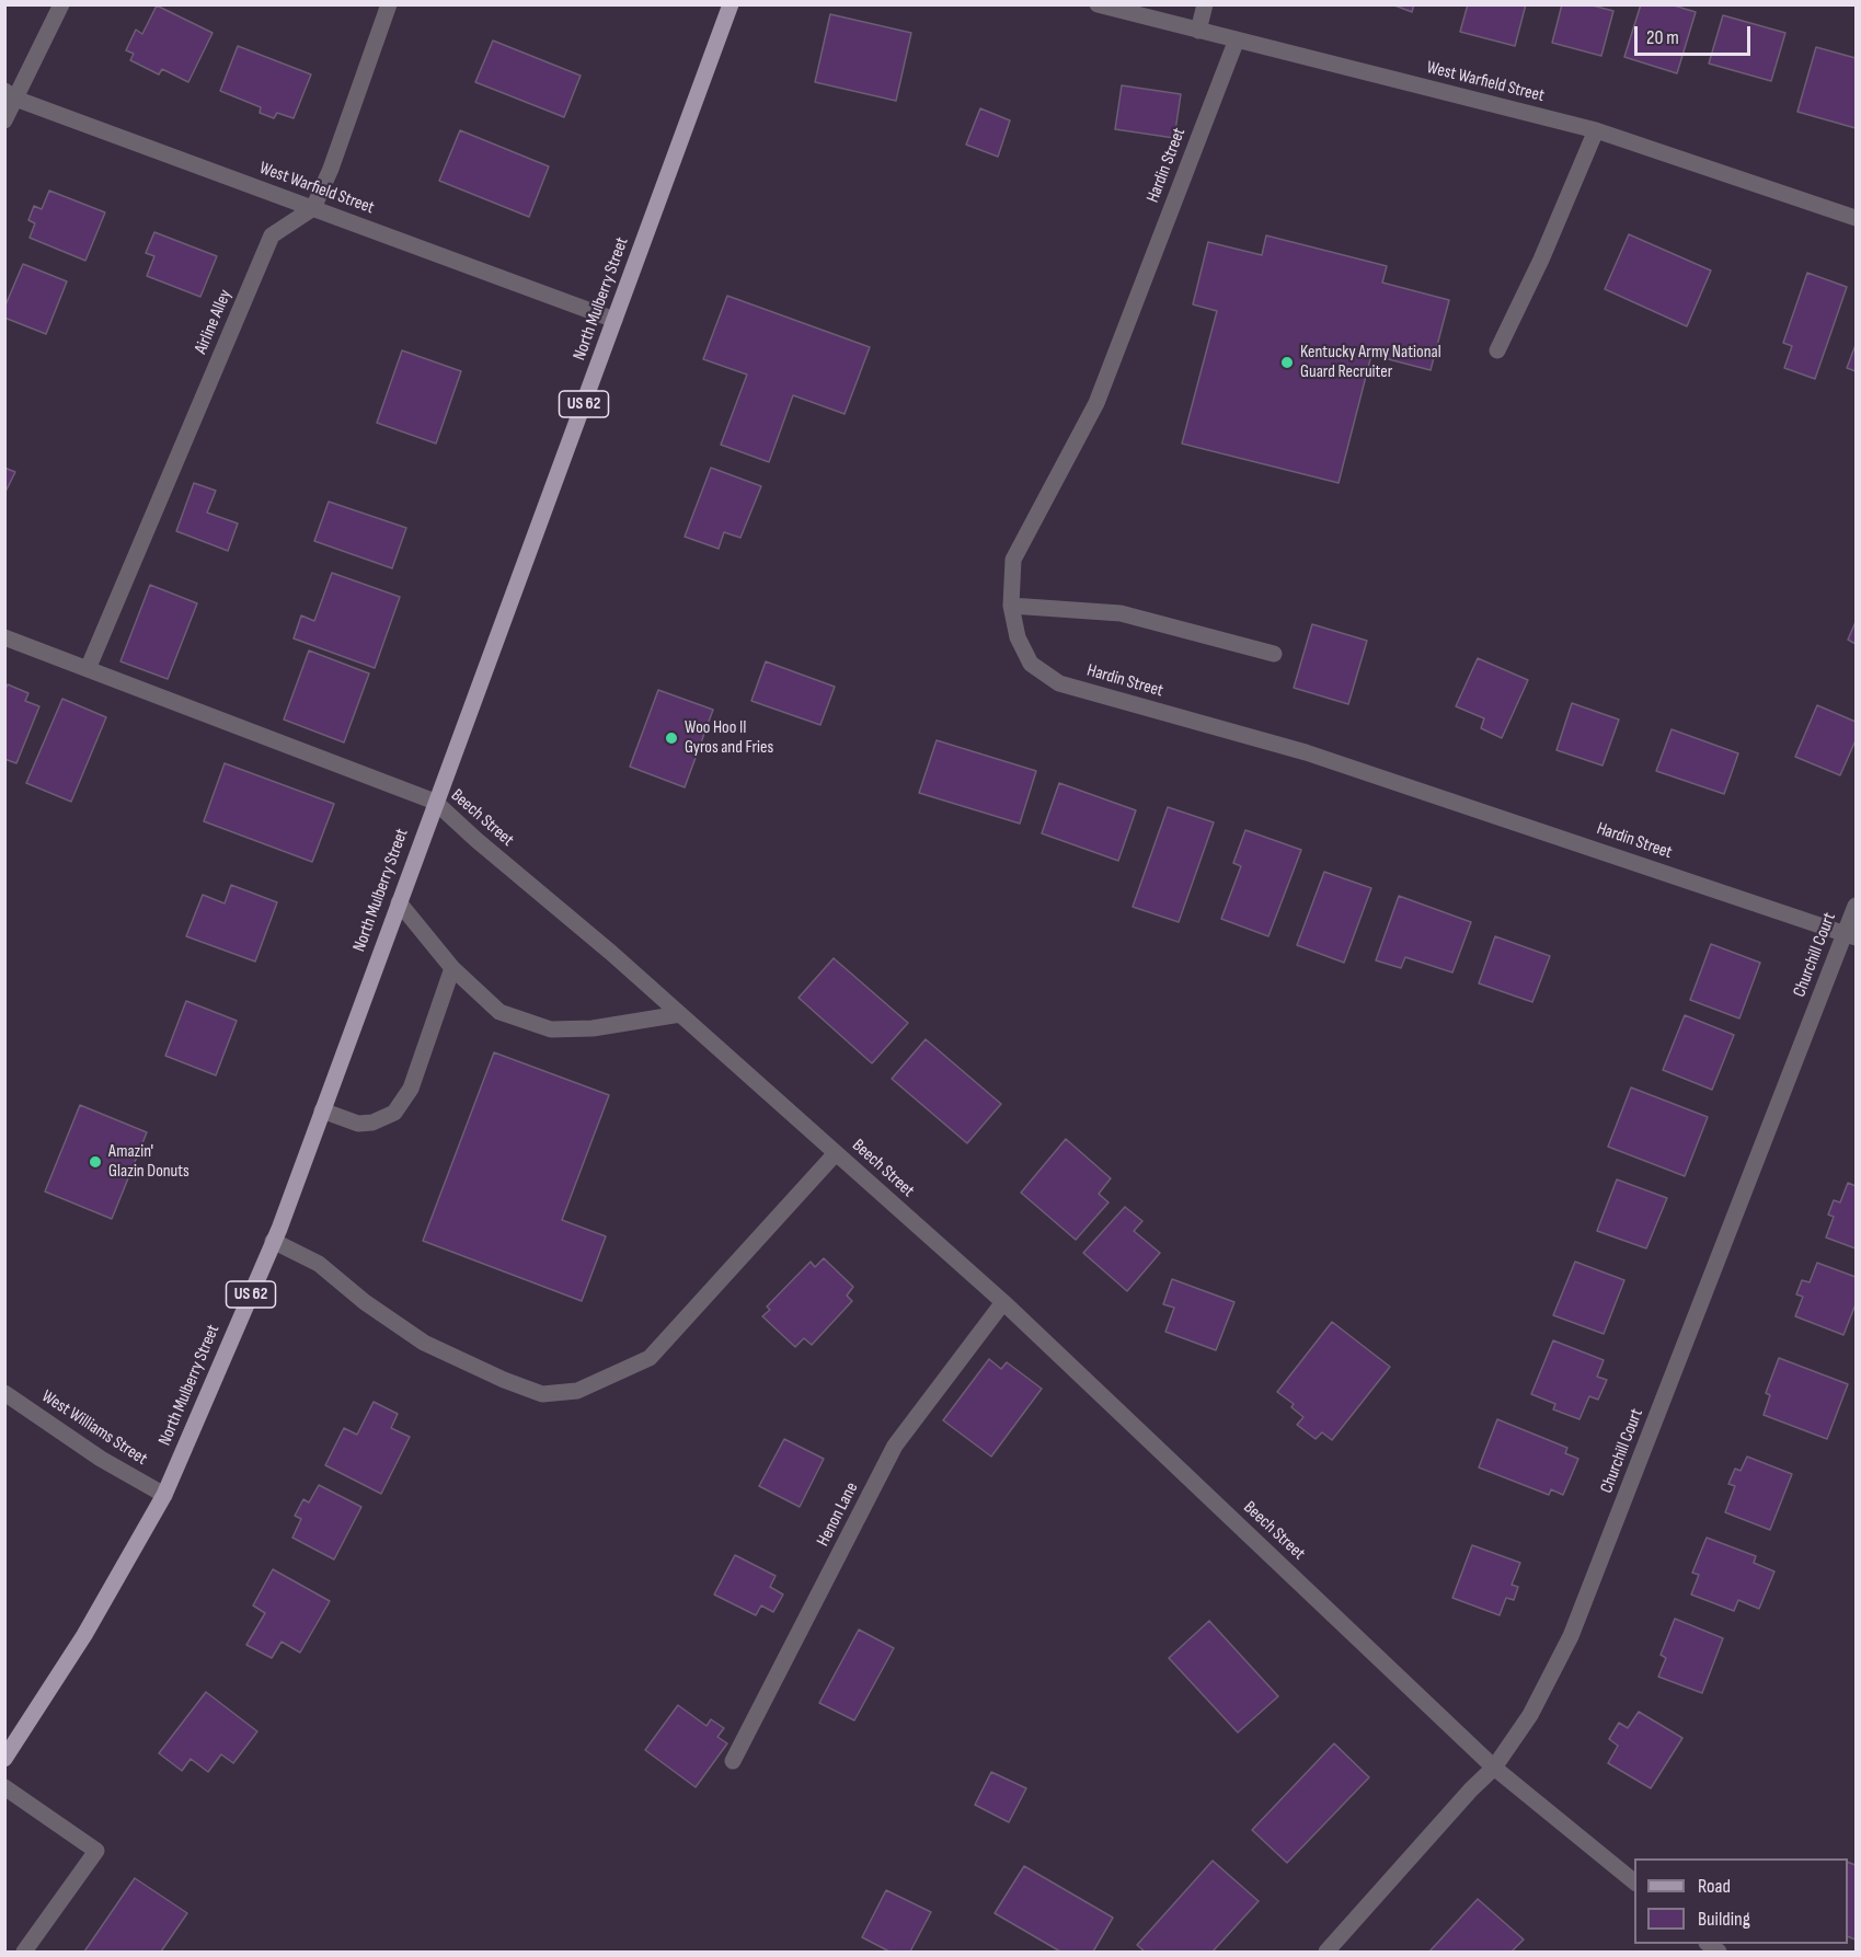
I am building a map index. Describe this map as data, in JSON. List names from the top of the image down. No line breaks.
{"streets":{"main road":["North Mulberry Street","US 62"],"street":["West Warfield Street","Hardin Street","Airline Alley","Beech Street","Churchill Court","West Williams Street","Henon Lane"]},"crossings":[["West Warfield Street","Hardin Street"],["West Warfield Street","North Mulberry Street"],["West Warfield Street","Airline Alley"],["Hardin Street","Churchill Court"],["North Mulberry Street","Beech Street"],["North Mulberry Street","West Williams Street"],["Airline Alley","Beech Street"],["Beech Street","Churchill Court"],["Beech Street","Henon Lane"]],"places":["Kentucky Army National Guard Recruiter","Woo Hoo II Gyros and Fries","Amazin' Glazin Donuts"],"legend":["Road","Building"],"scale_bar":"20 m"}
